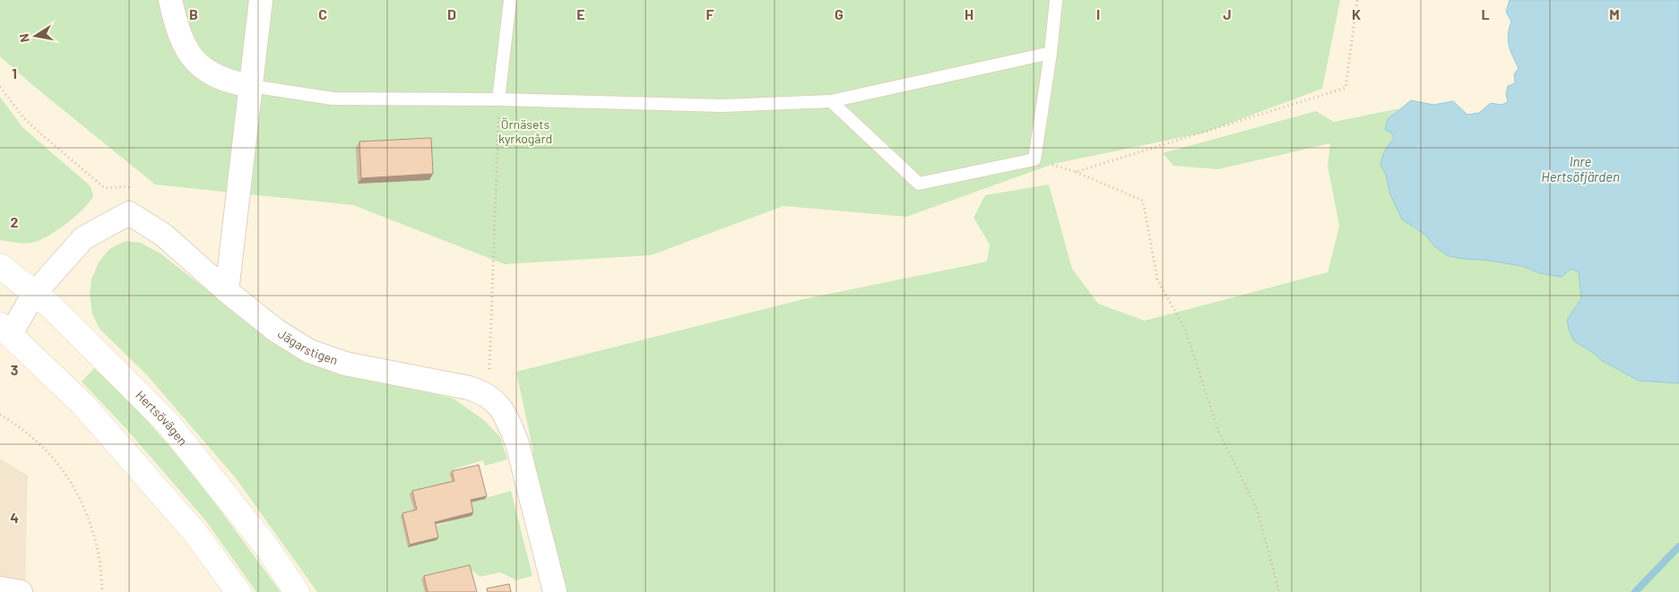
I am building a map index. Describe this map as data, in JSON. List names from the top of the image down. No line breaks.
{"streets":{"main road":["Hertsövägen"],"street":["Jägarstigen"]},"crossings":[["Jägarstigen","Hertsövägen"]],"water":["Inre Hertsöfjärden"],"parks":["Örnäsets kyrkogård"],"north":"left","grid":{"columns":["B","C","D","E","F","G","H","I","J","K","L","M"],"rows":["1","2","3","4"]}}
